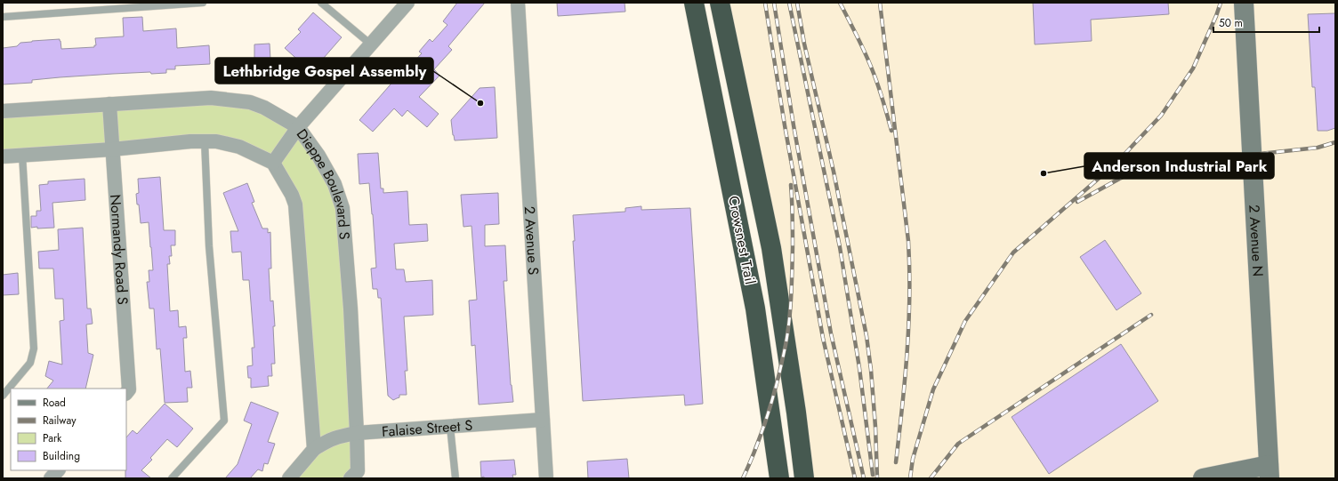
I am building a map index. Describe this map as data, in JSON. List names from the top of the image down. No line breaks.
{"streets":{"highway":["Crowsnest Trail"],"street":["Dieppe Boulevard S","2 Avenue N","2 Avenue S","Normandy Road S","Falaise Street S"]},"crossings":[["Dieppe Boulevard S","Normandy Road S"],["Dieppe Boulevard S","Falaise Street S"],["2 Avenue S","Falaise Street S"]],"places":["Lethbridge Gospel Assembly","Anderson Industrial Park"],"legend":["Road","Railway","Park","Building"],"scale_bar":"50 m"}
